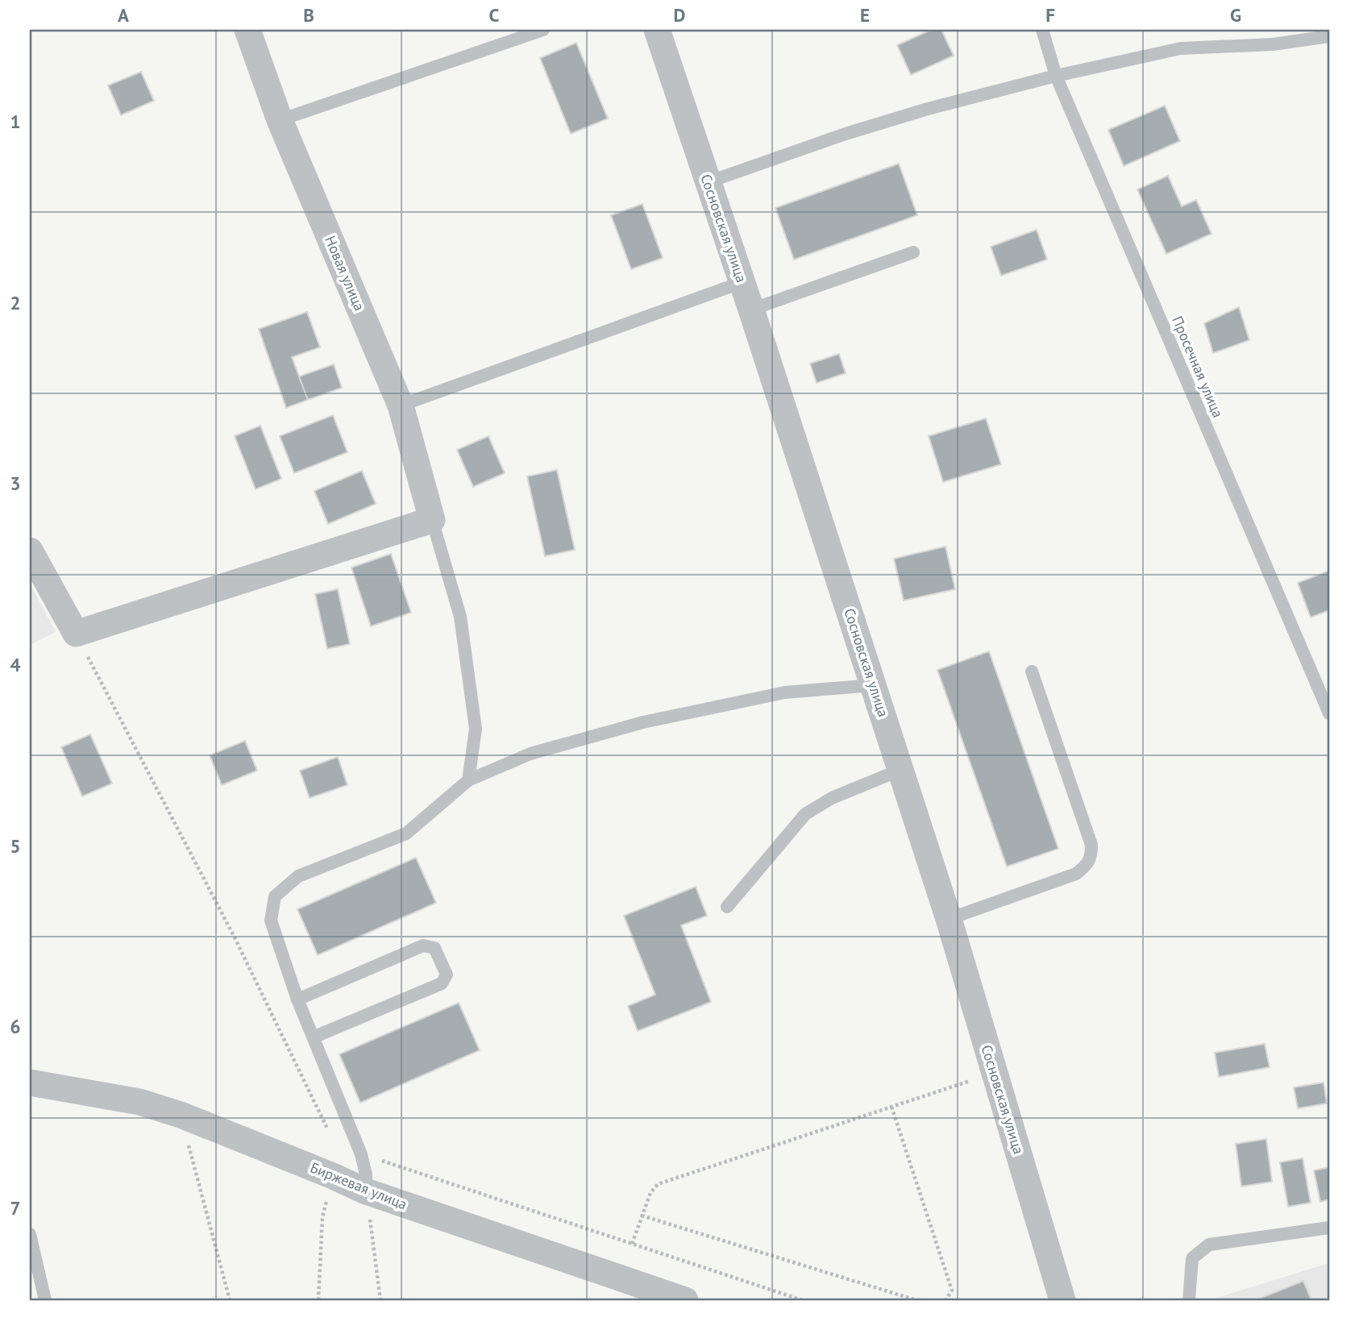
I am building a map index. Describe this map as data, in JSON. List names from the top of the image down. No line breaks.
{"streets":{"street":["Сосновская улица","Новая улица","Биржевая улица"],"lane":["Просечная улица"]},"grid":{"columns":["A","B","C","D","E","F","G"],"rows":["1","2","3","4","5","6","7"]}}
